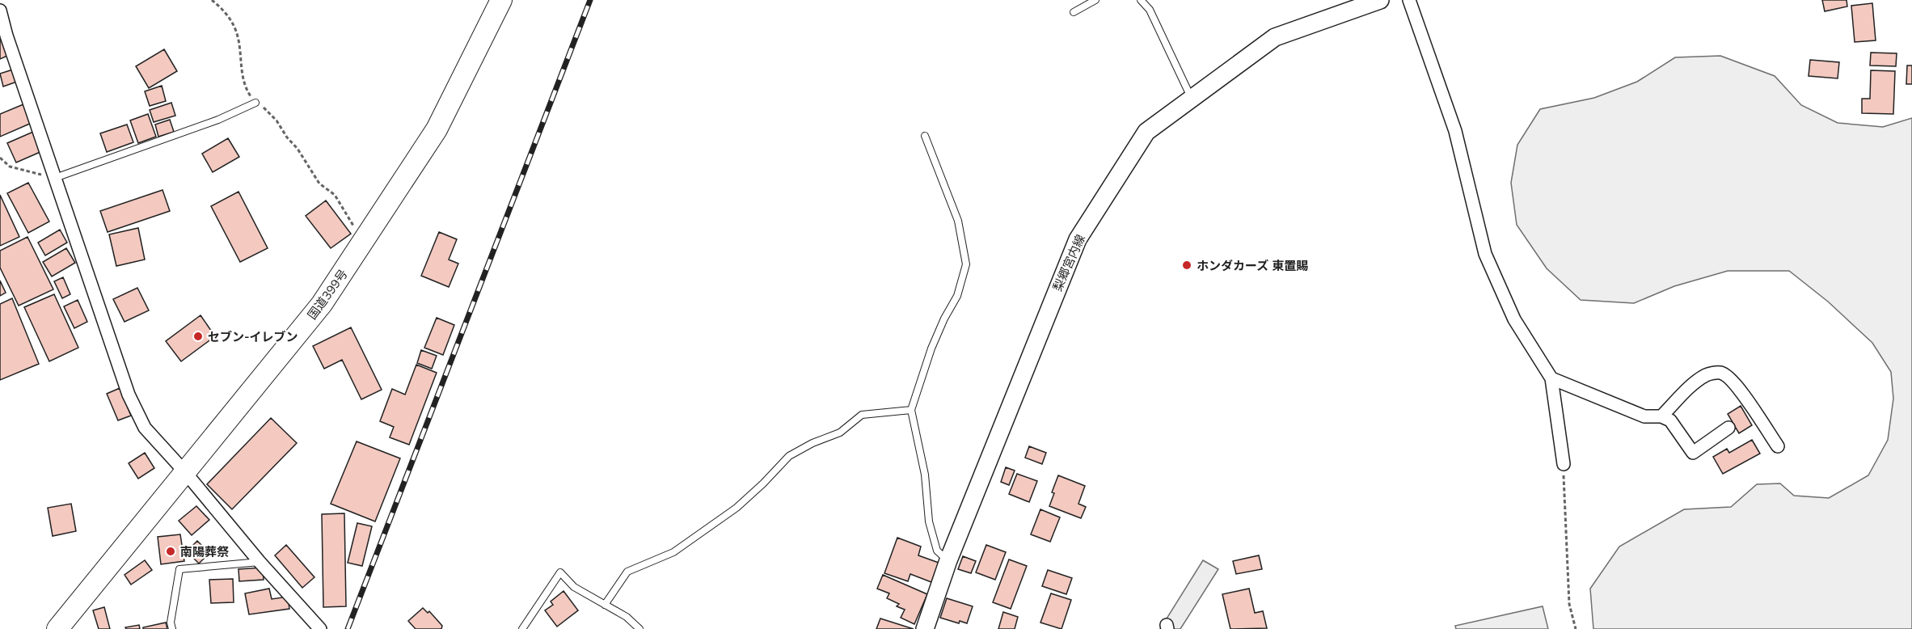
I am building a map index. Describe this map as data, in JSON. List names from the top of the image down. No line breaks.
{"streets":{"highway":["国道399号"],"main road":["梨郷宮内線"]},"places":["ホンダカーズ 東置賜","セブン-イレブン","南陽葬祭"]}
